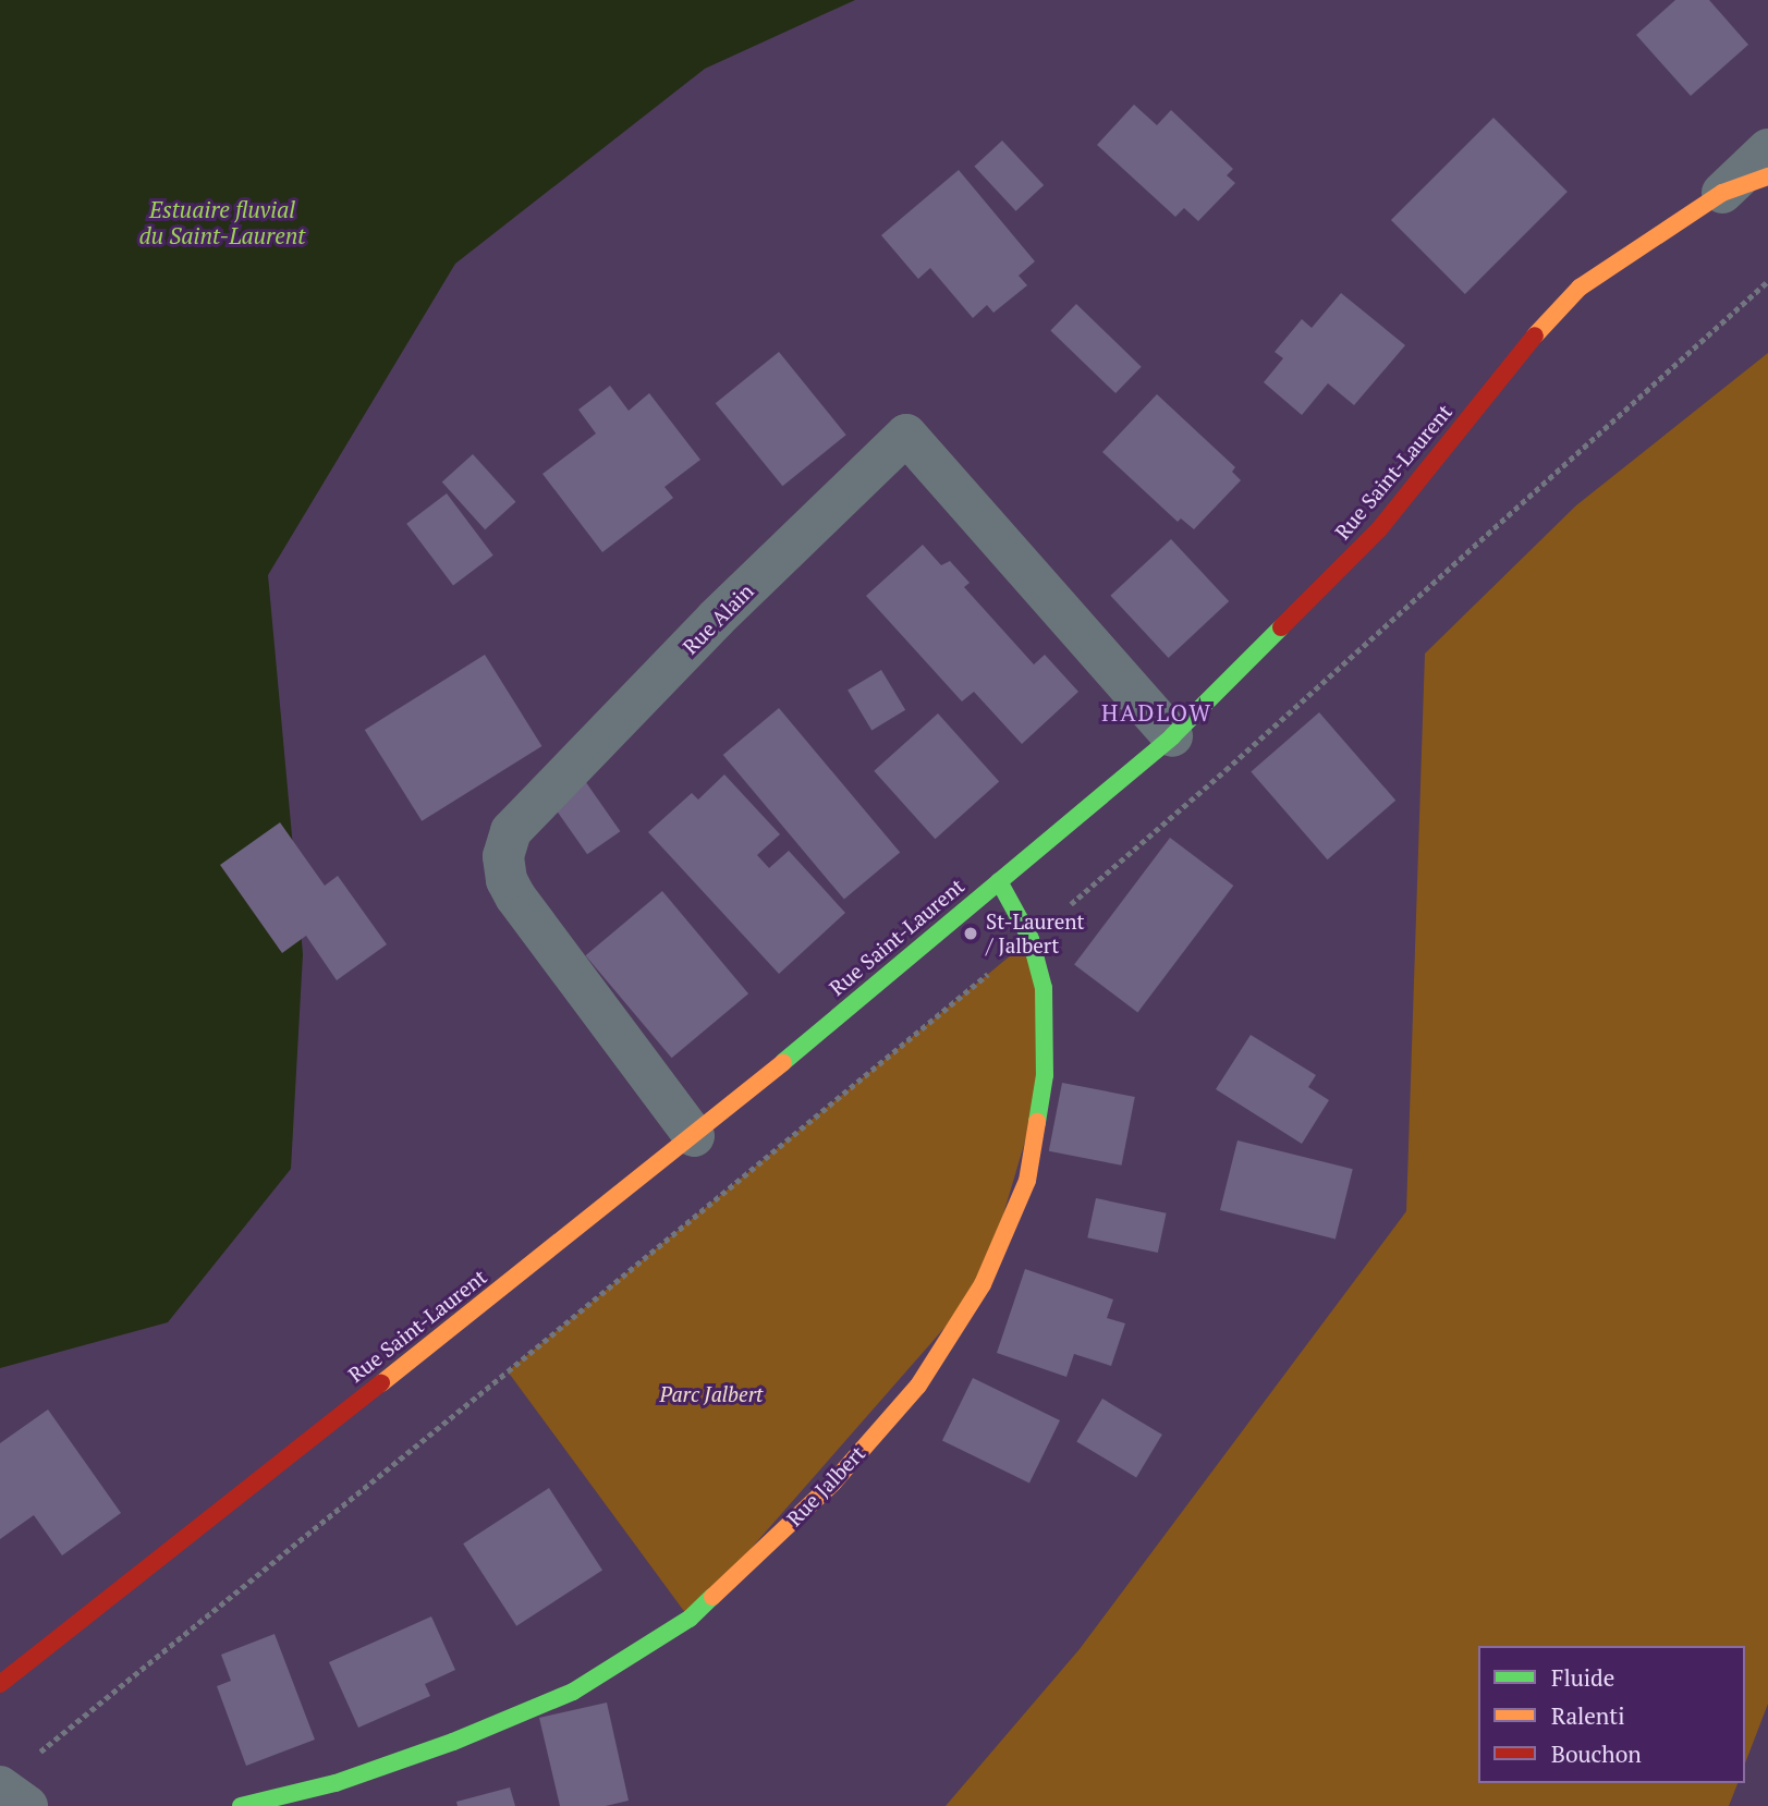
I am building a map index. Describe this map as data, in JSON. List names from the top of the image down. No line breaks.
{"streets":{"street":["Rue Saint-Laurent","Rue Alain","Rue Jalbert"]},"crossings":[["Rue Saint-Laurent","Rue Alain"],["Rue Saint-Laurent","Rue Jalbert"]],"districts":["HADLOW"],"water":["Estuaire fluvial du Saint-Laurent"],"parks":["Parc Jalbert"],"places":["St-Laurent / Jalbert"],"legend":["Fluide","Ralenti","Bouchon"]}
